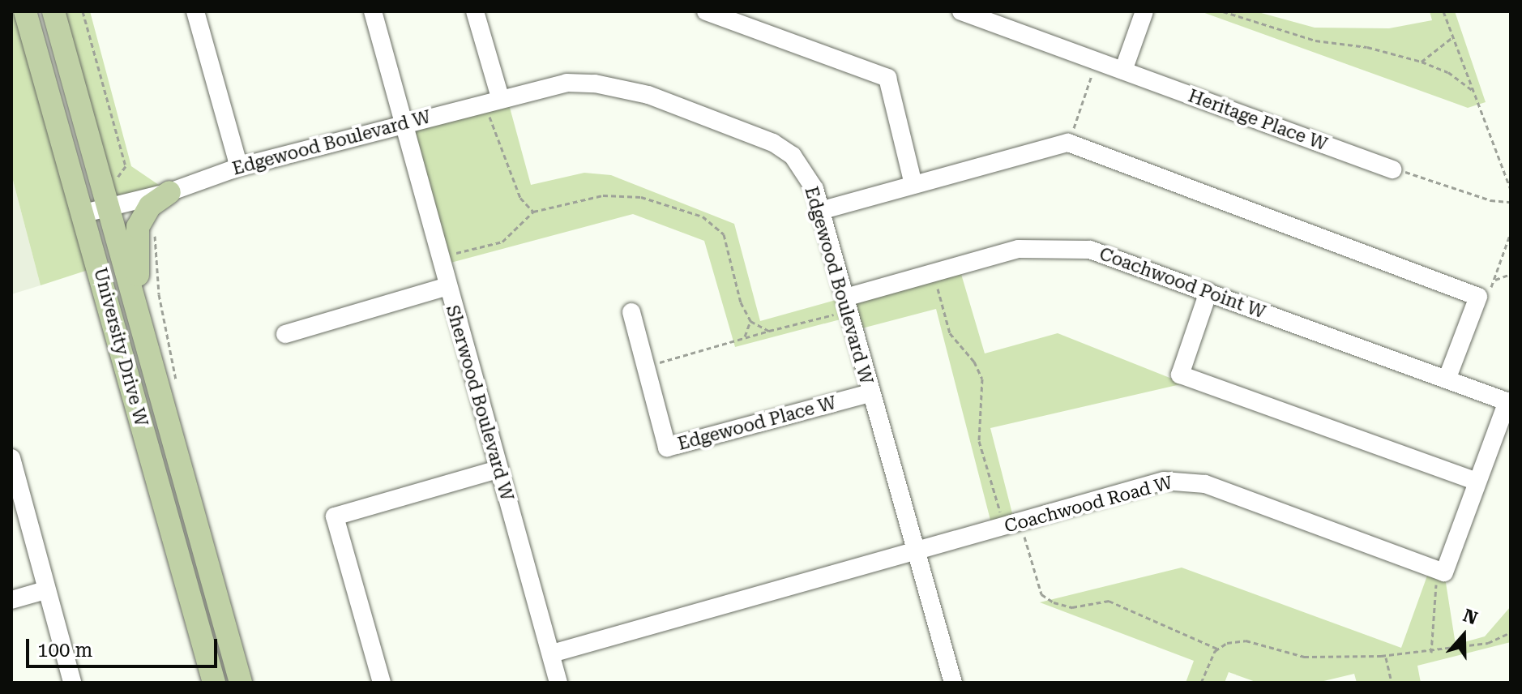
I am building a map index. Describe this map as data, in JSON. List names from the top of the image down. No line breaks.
{"streets":{"main road":["University Drive W"],"street":["Heritage Place W","Edgewood Boulevard W","Coachwood Point W","Sherwood Boulevard W","Edgewood Place W","Coachwood Road W"]},"crossings":[["Edgewood Boulevard W","Coachwood Point W"],["Edgewood Boulevard W","University Drive W"],["Edgewood Boulevard W","Sherwood Boulevard W"],["Edgewood Boulevard W","Edgewood Place W"],["Edgewood Boulevard W","Coachwood Road W"],["Sherwood Boulevard W","Coachwood Road W"]],"scale_bar":"100 m","north":"top"}
